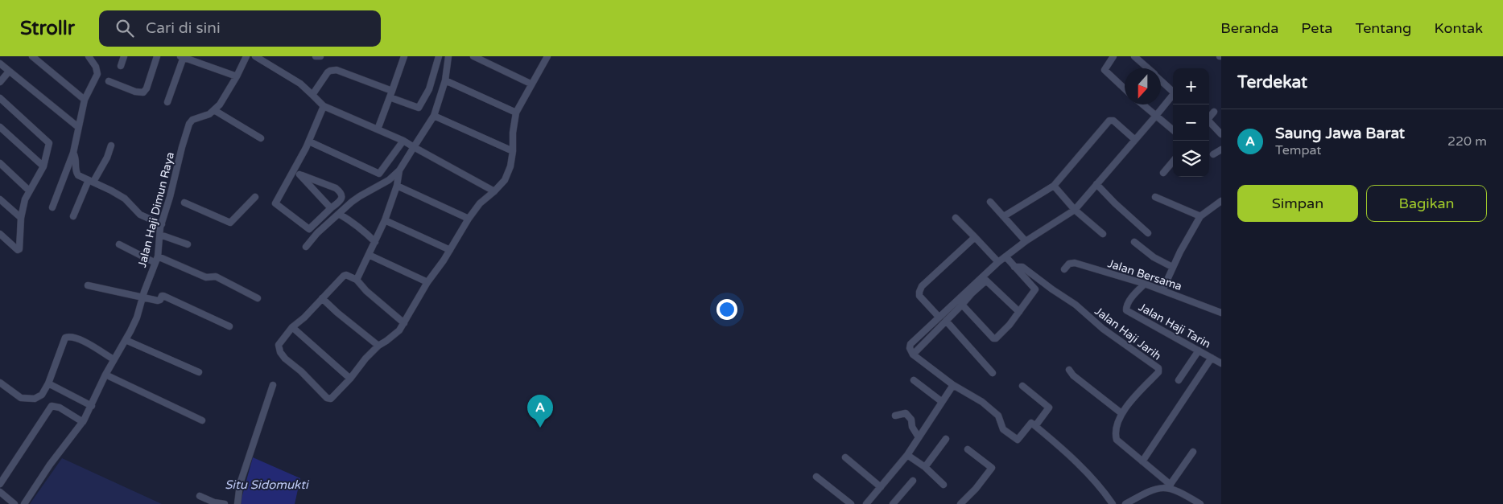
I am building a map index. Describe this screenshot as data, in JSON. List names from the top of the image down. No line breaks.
{"streets":{"street":["Jalan Haji Dimun Raya","Jalan Bersama","Jalan Haji Tarin","Jalan Haji Jarih"]},"crossings":[["Jalan Bersama","Jalan Haji Tarin"]],"water":["Situ Sidomukti"],"north":"bottom","page":{"header":"Strollr","search":"Cari di sini","nav":["Beranda","Peta","Tentang","Kontak"],"heading":"Terdekat","map_buttons":["+","−"],"list":[{"mark":"A","name":"Saung Jawa Barat","note":"Tempat","value":"220 m"}],"buttons":["Simpan","Bagikan"],"pins":"A"}}
